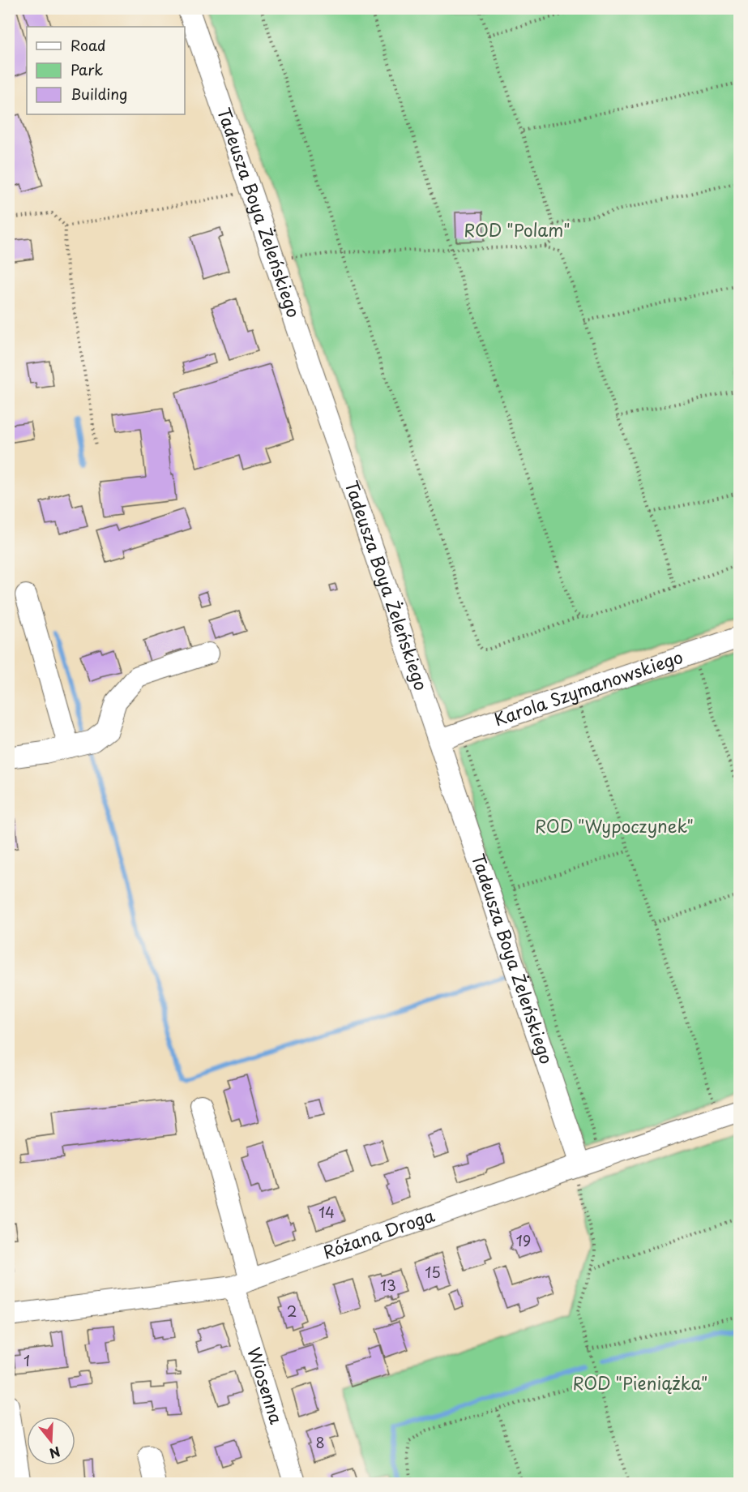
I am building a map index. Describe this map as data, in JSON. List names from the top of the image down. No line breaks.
{"streets":{"street":["Tadeusza Boya Żeleńskiego","Karola Szymanowskiego","Różana Droga","Wiosenna"]},"crossings":[["Tadeusza Boya Żeleńskiego","Karola Szymanowskiego"],["Tadeusza Boya Żeleńskiego","Różana Droga"],["Różana Droga","Wiosenna"]],"parks":["ROD \"Polam\"","ROD \"Wypoczynek\"","ROD \"Pieniążka\""],"house_numbers":["14","19","15","13","2","1","8"],"legend":["Road","Park","Building"],"north":"bottom"}
